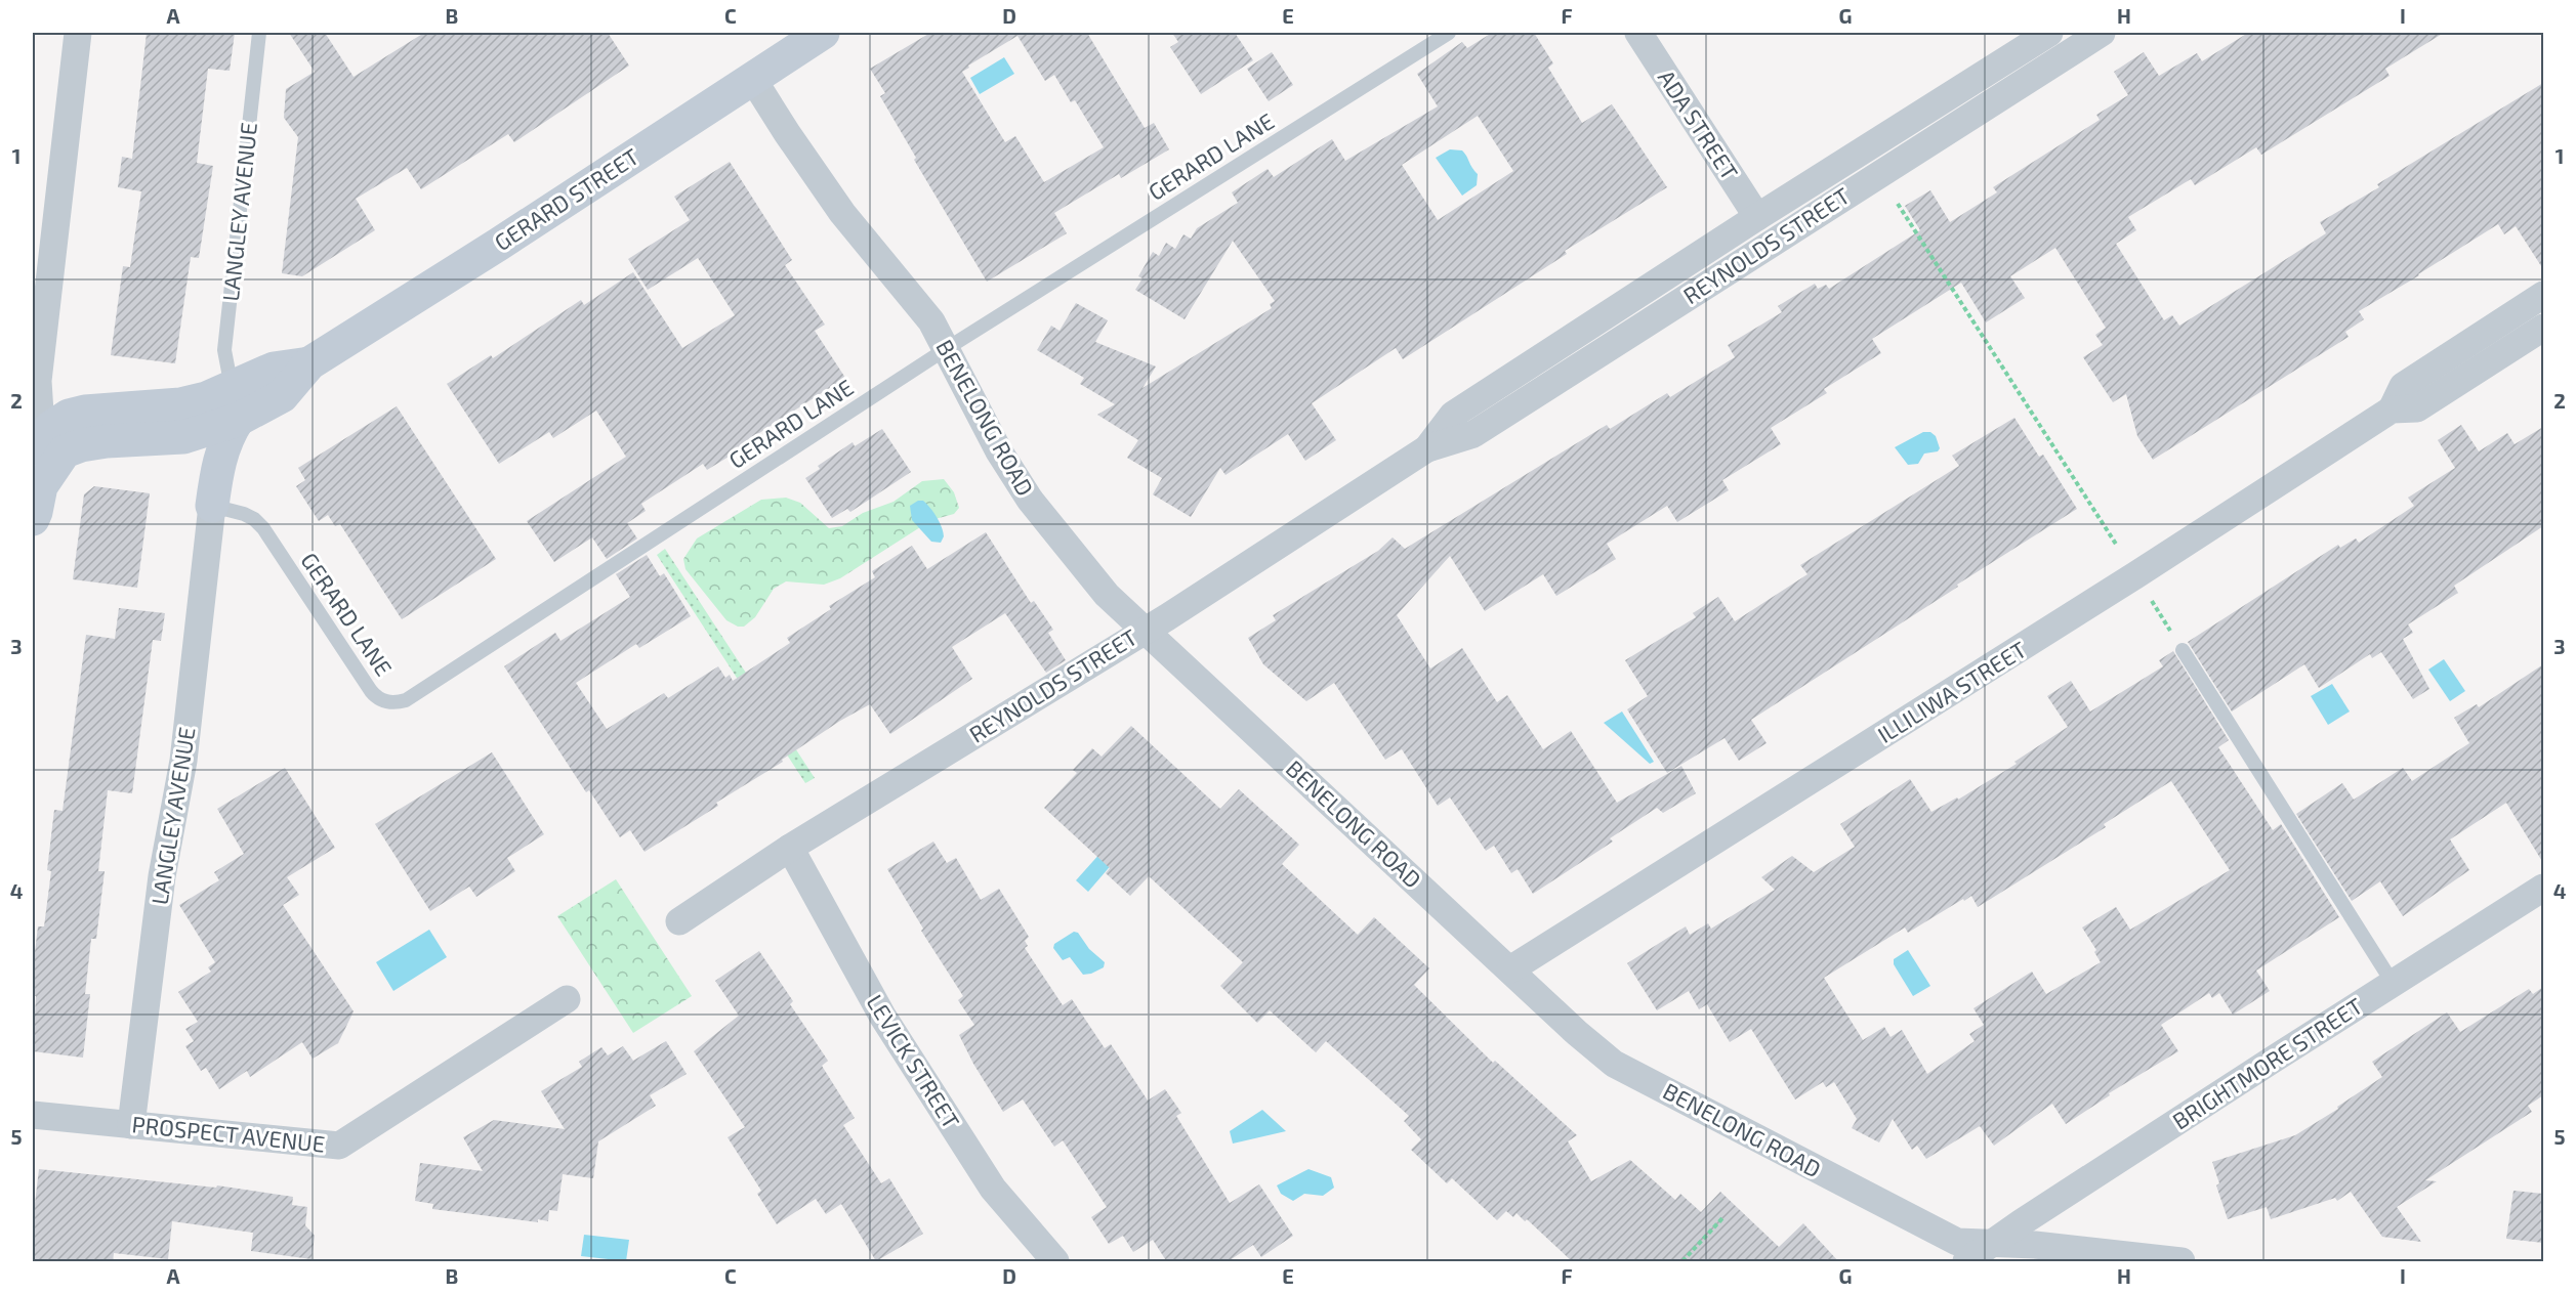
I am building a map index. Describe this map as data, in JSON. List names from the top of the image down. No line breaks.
{"streets":{"main road":["GERARD STREET"],"street":["ADA STREET","LANGLEY AVENUE","REYNOLDS STREET","BENELONG ROAD","ILLILIWA STREET","LEVICK STREET","BRIGHTMORE STREET","PROSPECT AVENUE"],"lane":["GERARD LANE"]},"crossings":[["ADA STREET","REYNOLDS STREET"],["GERARD LANE","LANGLEY AVENUE"],["GERARD LANE","BENELONG ROAD"],["GERARD STREET","LANGLEY AVENUE"],["GERARD STREET","BENELONG ROAD"],["LANGLEY AVENUE","PROSPECT AVENUE"],["REYNOLDS STREET","BENELONG ROAD"],["REYNOLDS STREET","LEVICK STREET"],["BENELONG ROAD","ILLILIWA STREET"],["BENELONG ROAD","BRIGHTMORE STREET"]],"grid":{"columns":["A","B","C","D","E","F","G","H","I"],"rows":["1","2","3","4","5"]}}
